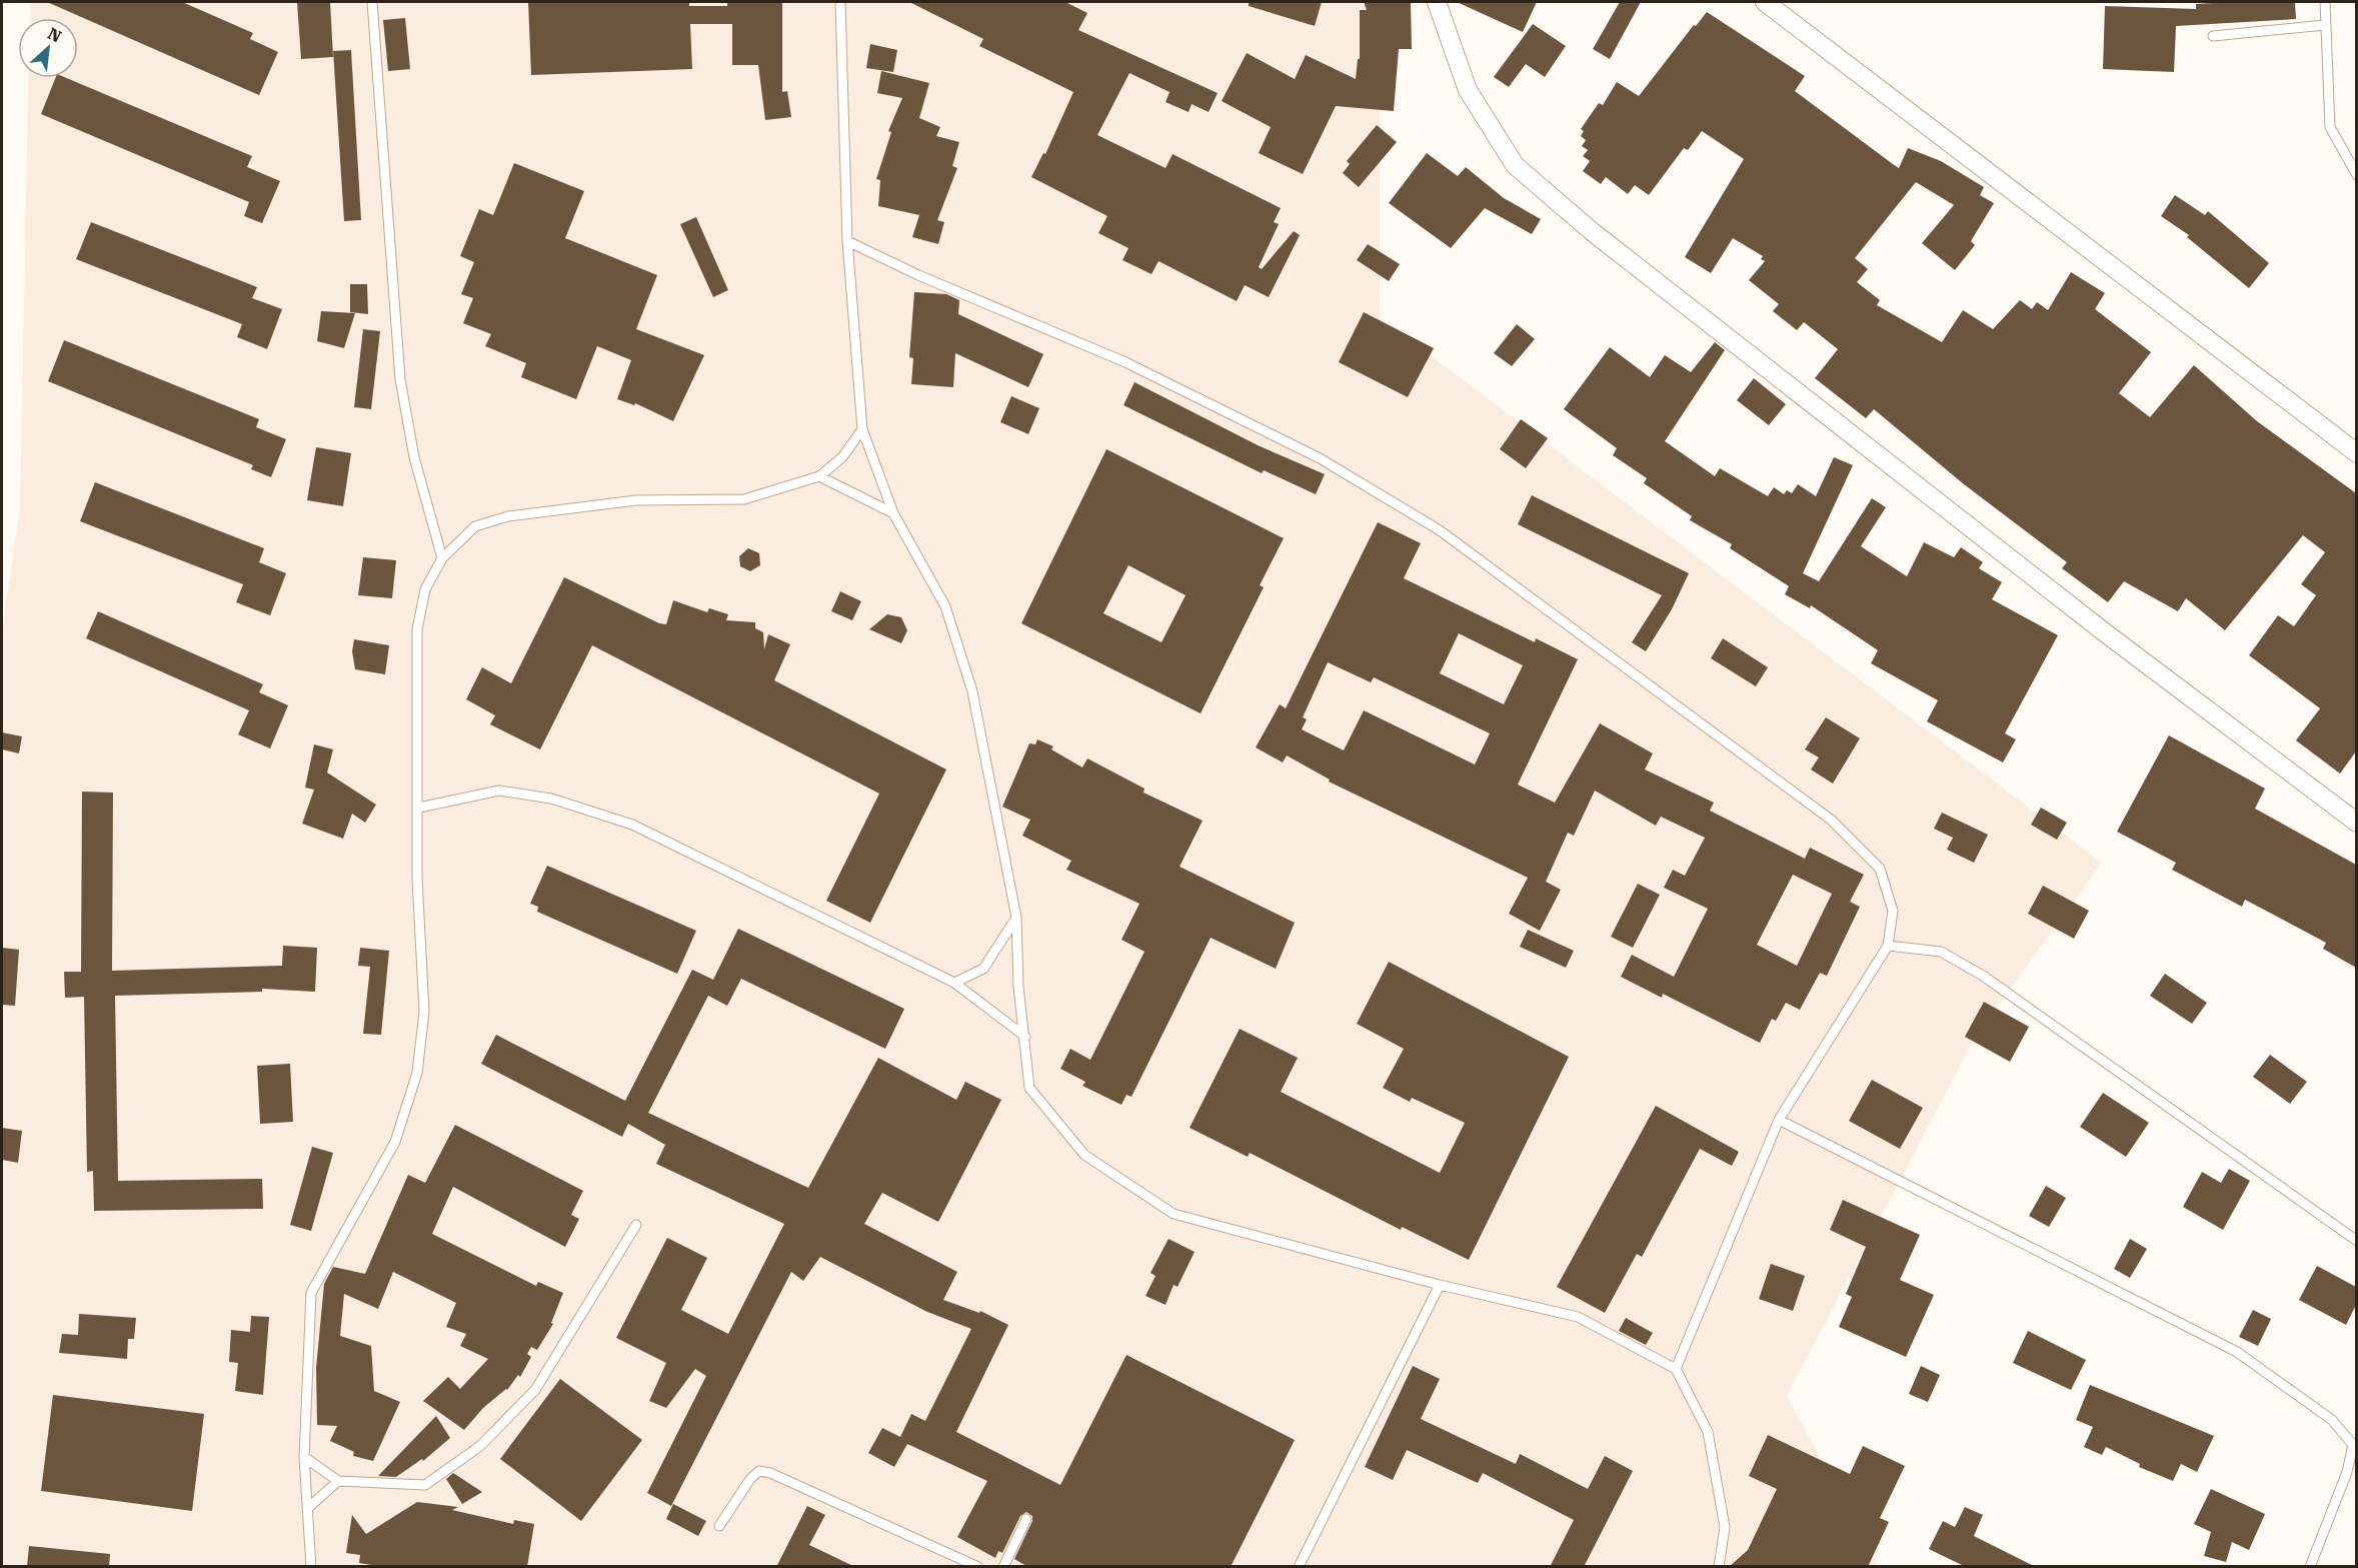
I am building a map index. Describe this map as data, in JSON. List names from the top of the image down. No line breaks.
{"north":"top right"}
